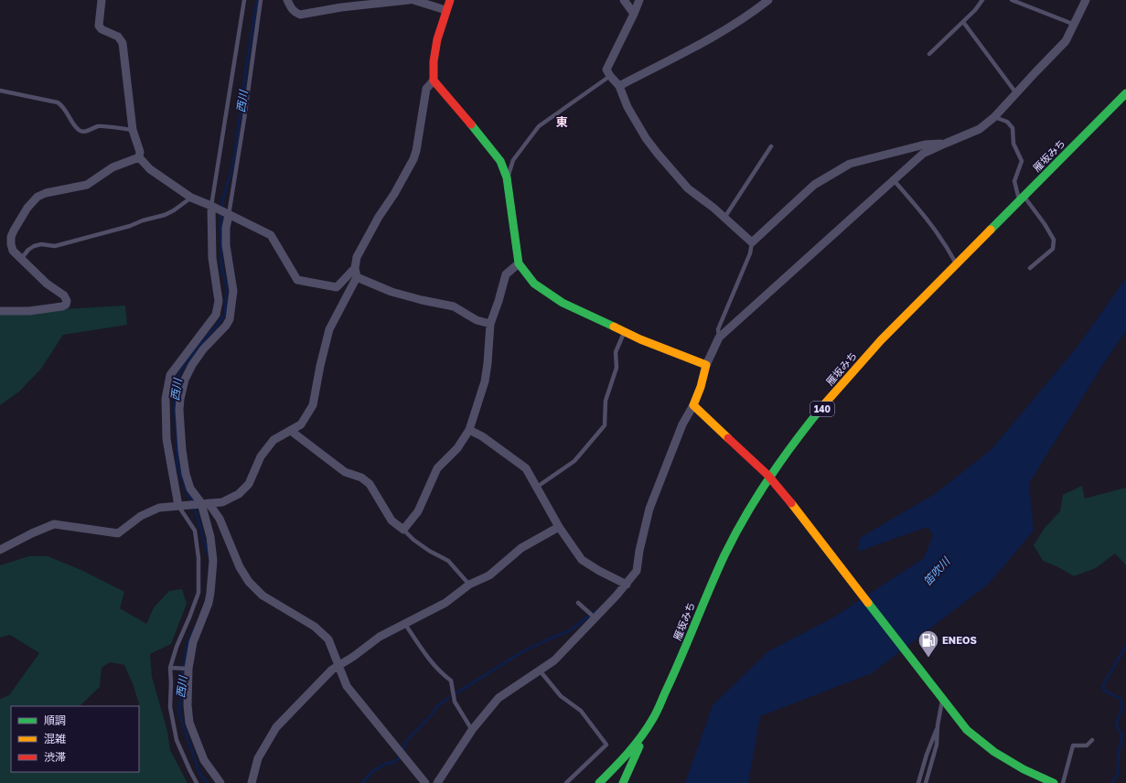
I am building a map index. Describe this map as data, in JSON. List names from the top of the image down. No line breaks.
{"streets":{"main road":["雁坂みち","140"]},"districts":["東"],"water":["西川","笛吹川"],"places":{"fuel station":["ENEOS"]},"legend":["順調","混雑","渋滞"]}
